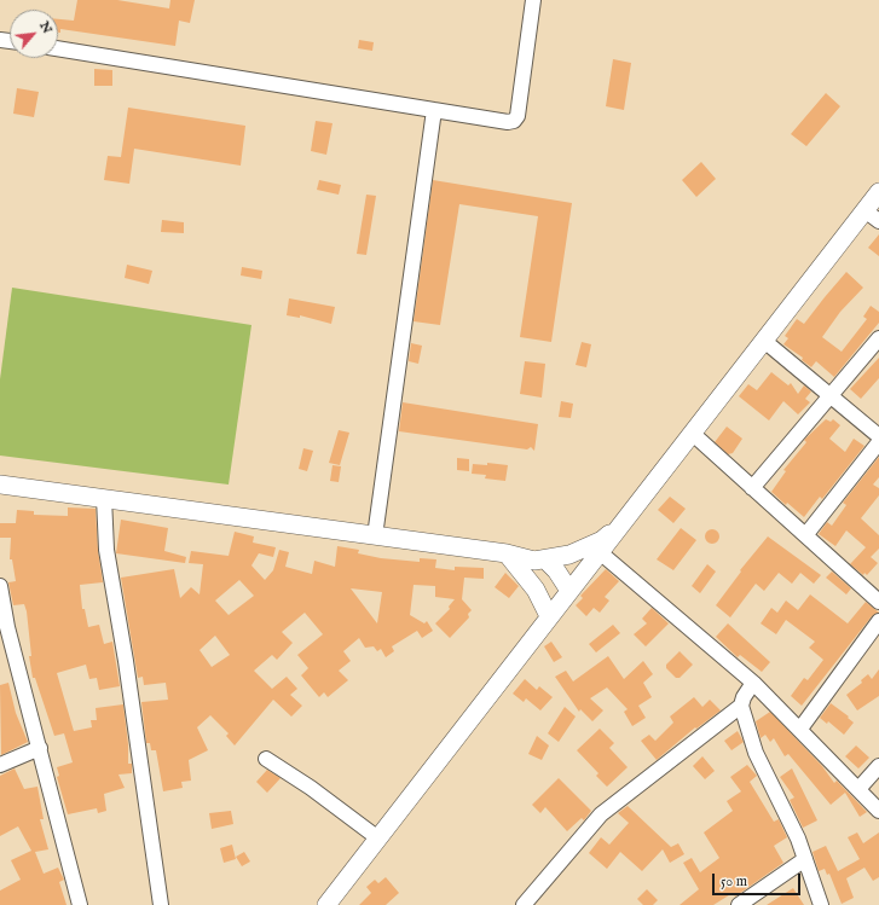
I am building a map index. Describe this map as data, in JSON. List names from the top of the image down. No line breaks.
{"scale_bar":"50 m","north":"top right"}
